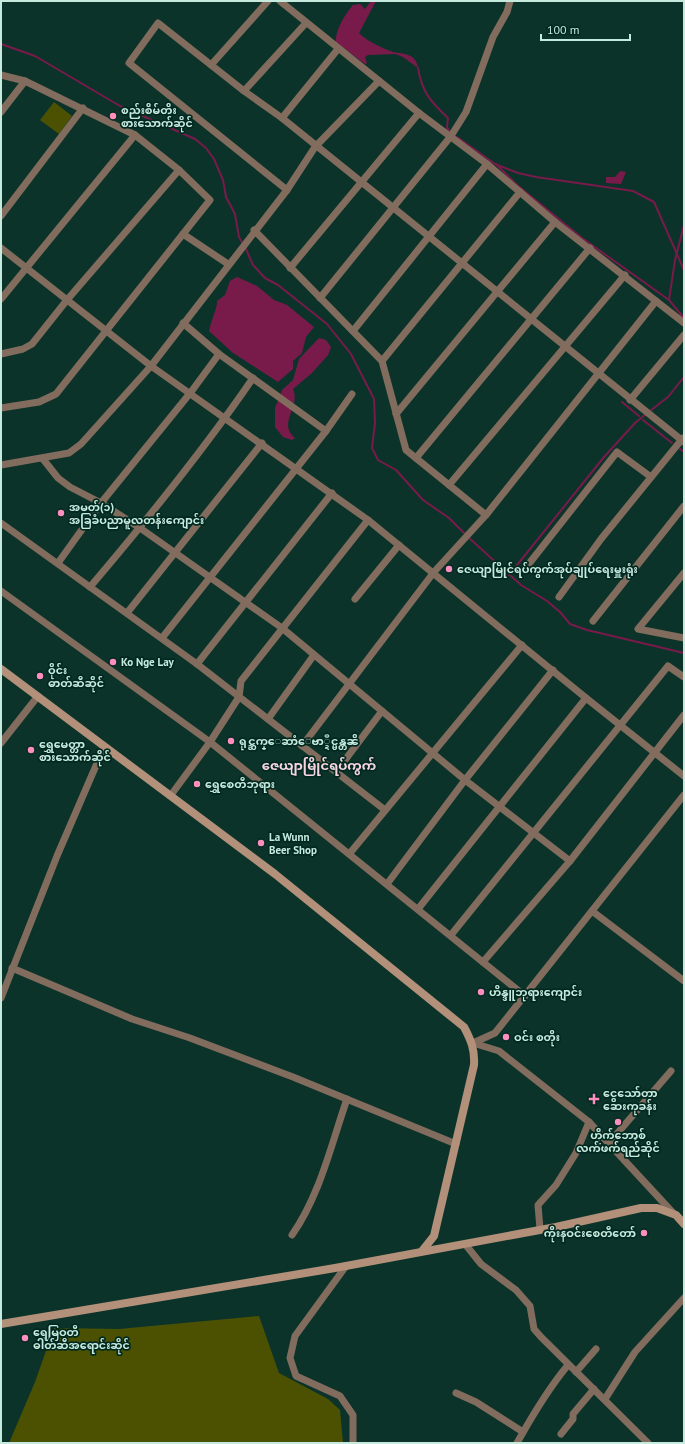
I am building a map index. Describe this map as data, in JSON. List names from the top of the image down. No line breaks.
{"districts":["ဇေယျာမြိုင်ရပ်ကွက်"],"places":{"other":["စည်းစိမ်တိုး စားသောက်ဆိုင်","အမှတ်(၁) အခြခံပညာမူလတန်းကျောင်း","ဇေယျာမြိုင်ရပ်ကွက်အုပ်ချုပ်ရေးမှူးရုံး","Ko Nge Lay","ဝိုင်း ဓာတ်ဆီဆိုင်","ရုင္ဆက္ေဆာံေဗာ္ဍဳင္မန္တၼိ","ရွှေမေတ္တာ စားသောက်ဆိုင်","ရွှေစေတီဘုရား","La Wunn Beer Shop","ဟိန္ဒူဘုရားကျောင်း","ဝင်း စတိုး","ဟိုက်ဘော့စ် လက်ဖက်ရည်ဆိုင်","ကိုးနဝင်းစေတီတော်","ရွှေမြဝတီ ဓါတ်ဆီအရောင်းဆိုင်"],"health":["ငွေသော်တာ ဆေးကုခန်း"]},"scale_bar":"100 m"}
